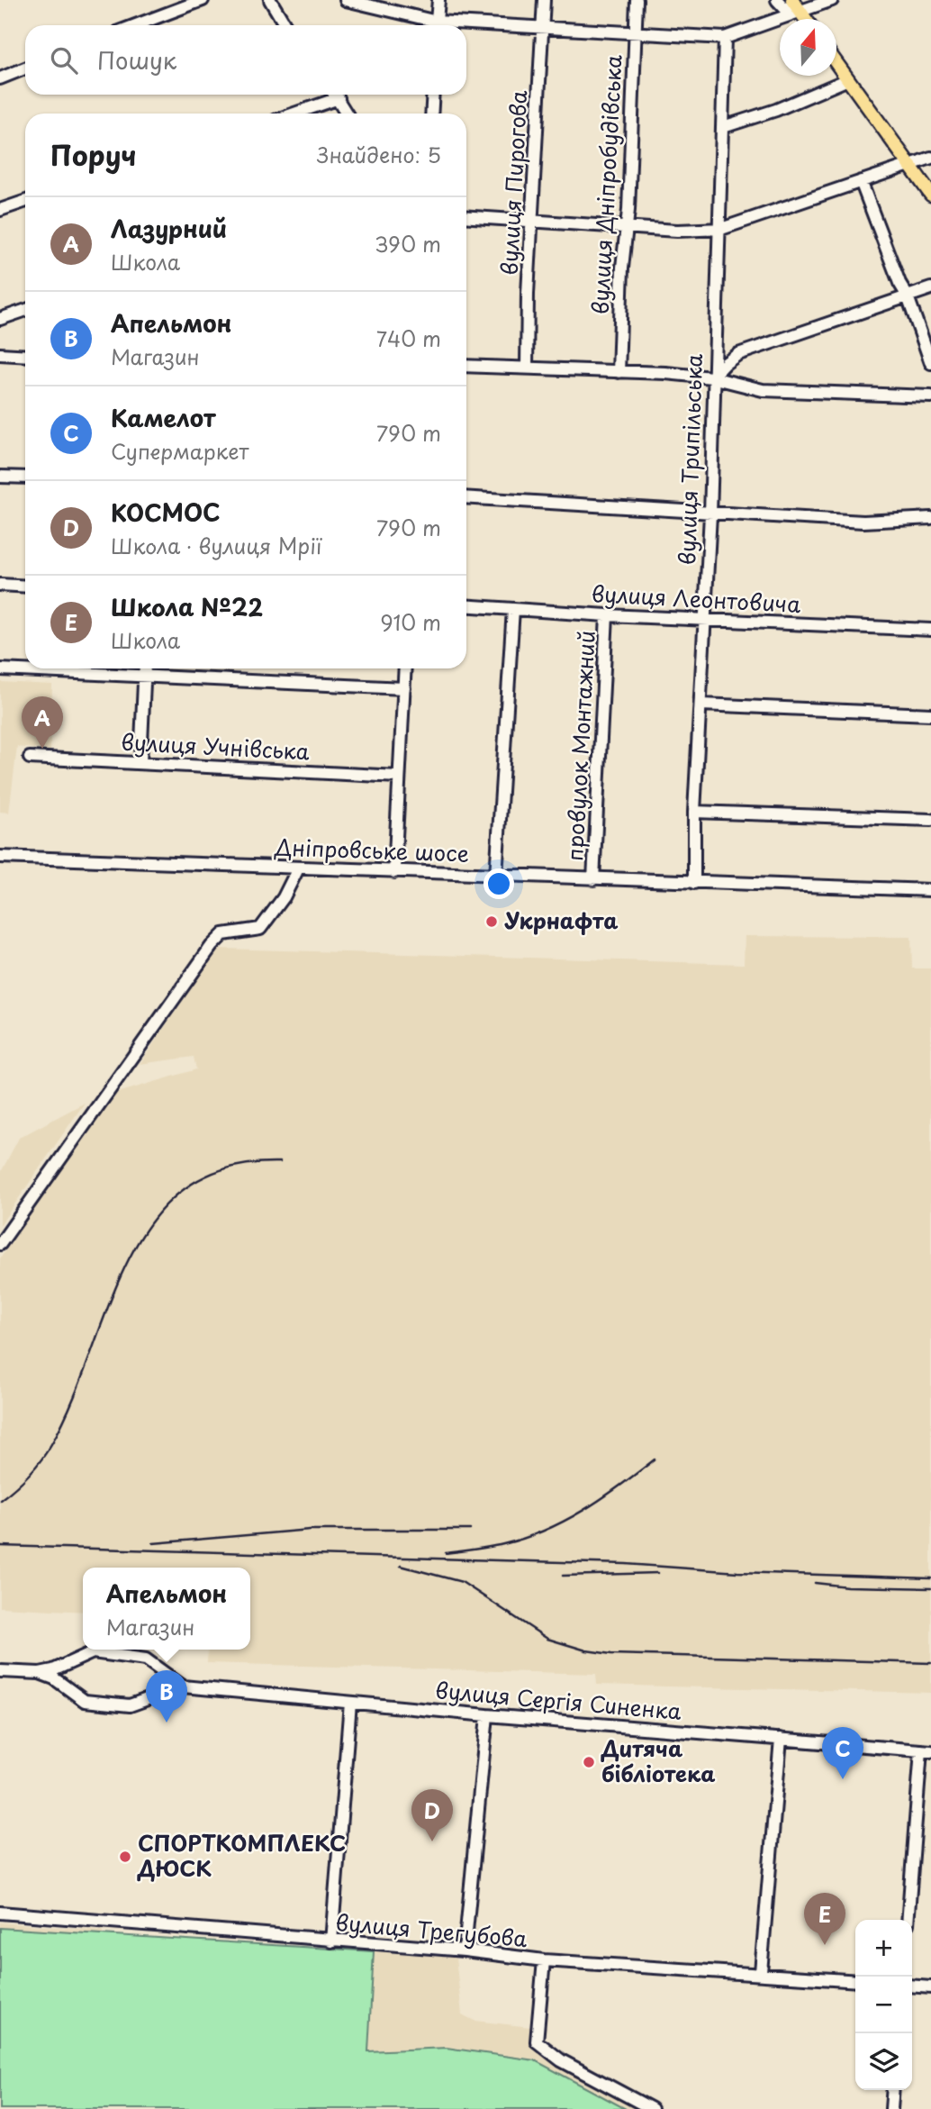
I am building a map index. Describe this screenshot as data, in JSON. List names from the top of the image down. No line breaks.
{"streets":{"street":["вулиця Пирогова","вулиця Дніпробудівська","вулиця Трипільська","вулиця Леонтовича","провулок Монтажний","вулиця Учнівська","Дніпровське шосе","вулиця Сергія Синенка","вулиця Трегубова"]},"crossings":[["вулиця Трипільська","вулиця Леонтовича"],["вулиця Трипільська","Дніпровське шосе"],["вулиця Леонтовича","провулок Монтажний"],["провулок Монтажний","Дніпровське шосе"]],"places":["Укрнафта","Дитяча бібліотека","СПОРТКОМПЛЕКС ДЮСК"],"north":"top","page":{"search":"Пошук","heading":["Поруч","Знайдено: 5"],"list":[{"mark":"A","name":"Лазурний","note":"Школа","value":"390 m"},{"mark":"B","name":"Апельмон","note":"Магазин","value":"740 m"},{"mark":"C","name":"Камелот","note":"Супермаркет","value":"790 m"},{"mark":"D","name":"КОСМОС","note":"Школа · вулиця Мрії","value":"790 m"},{"mark":"E","name":"Школа №22","note":"Школа","value":"910 m"}],"pins":["A","B","C","D","E"],"popup":["Апельмон","Магазин"],"map_buttons":["+","−"]}}
